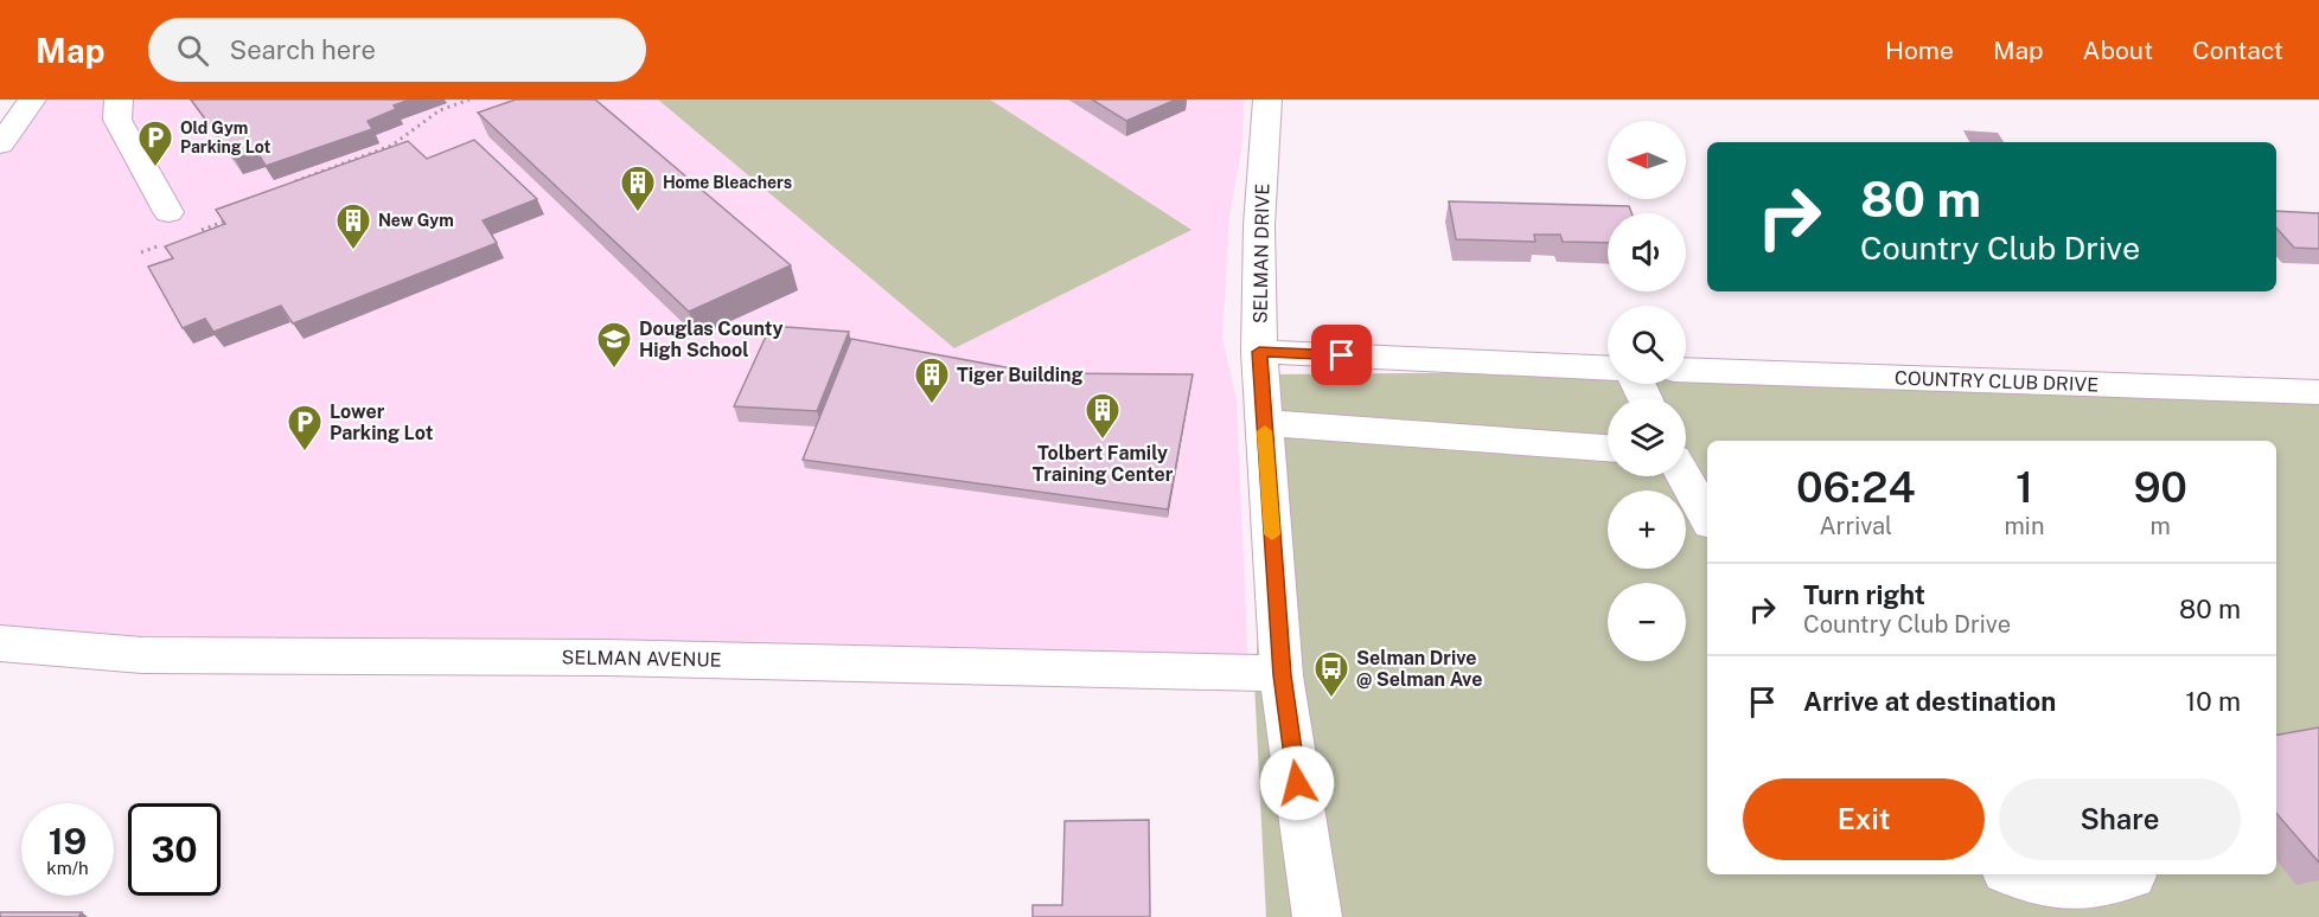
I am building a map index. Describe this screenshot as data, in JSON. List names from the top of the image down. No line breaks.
{"streets":{"street":["SELMAN DRIVE","COUNTRY CLUB DRIVE","SELMAN AVENUE"]},"crossings":[["SELMAN DRIVE","SELMAN AVENUE"]],"places":{"parking":["Old Gym Parking Lot","Lower Parking Lot"],"building":["Home Bleachers","New Gym","Tiger Building","Tolbert Family Training Center"],"school or university":["Douglas County High School"],"bus stop":["Selman Drive @ Selman Ave"]},"north":"left","page":{"header":"Map","search":"Search here","nav":["Home","Map","About","Contact"],"map_buttons":["+","−"],"turn":["80 m","Country Club Drive"],"eta":["06:24","Arrival","1","min","90","m"],"list":[{"name":"Turn right","note":"Country Club Drive","value":"80 m"},{"name":"Arrive at destination","value":"10 m"}],"buttons":["Exit","Share"],"speed":"19 km/h","limit":"30"}}
